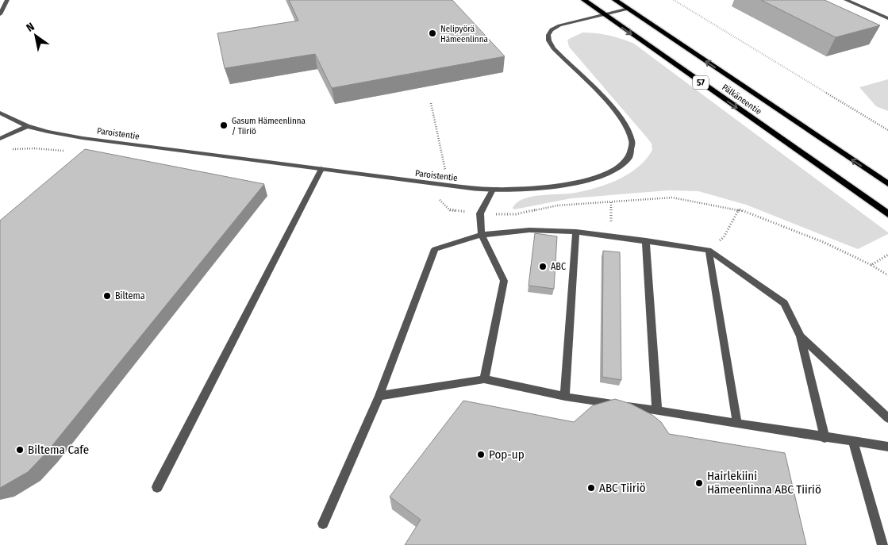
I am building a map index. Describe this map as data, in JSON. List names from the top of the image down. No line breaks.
{"streets":{"main road":["57","Pälkäneentie"],"street":["Paroistentie"]},"crossings":[["Pälkäneentie","Paroistentie"]],"places":["Nelipyörä Hämeenlinna","Gasum Hämeenlinna / Tiiriö","ABC","Biltema","Biltema Cafe","Pop-up","Hairlekiini Hämeenlinna ABC Tiiriö","ABC Tiiriö"],"north":"top left"}
